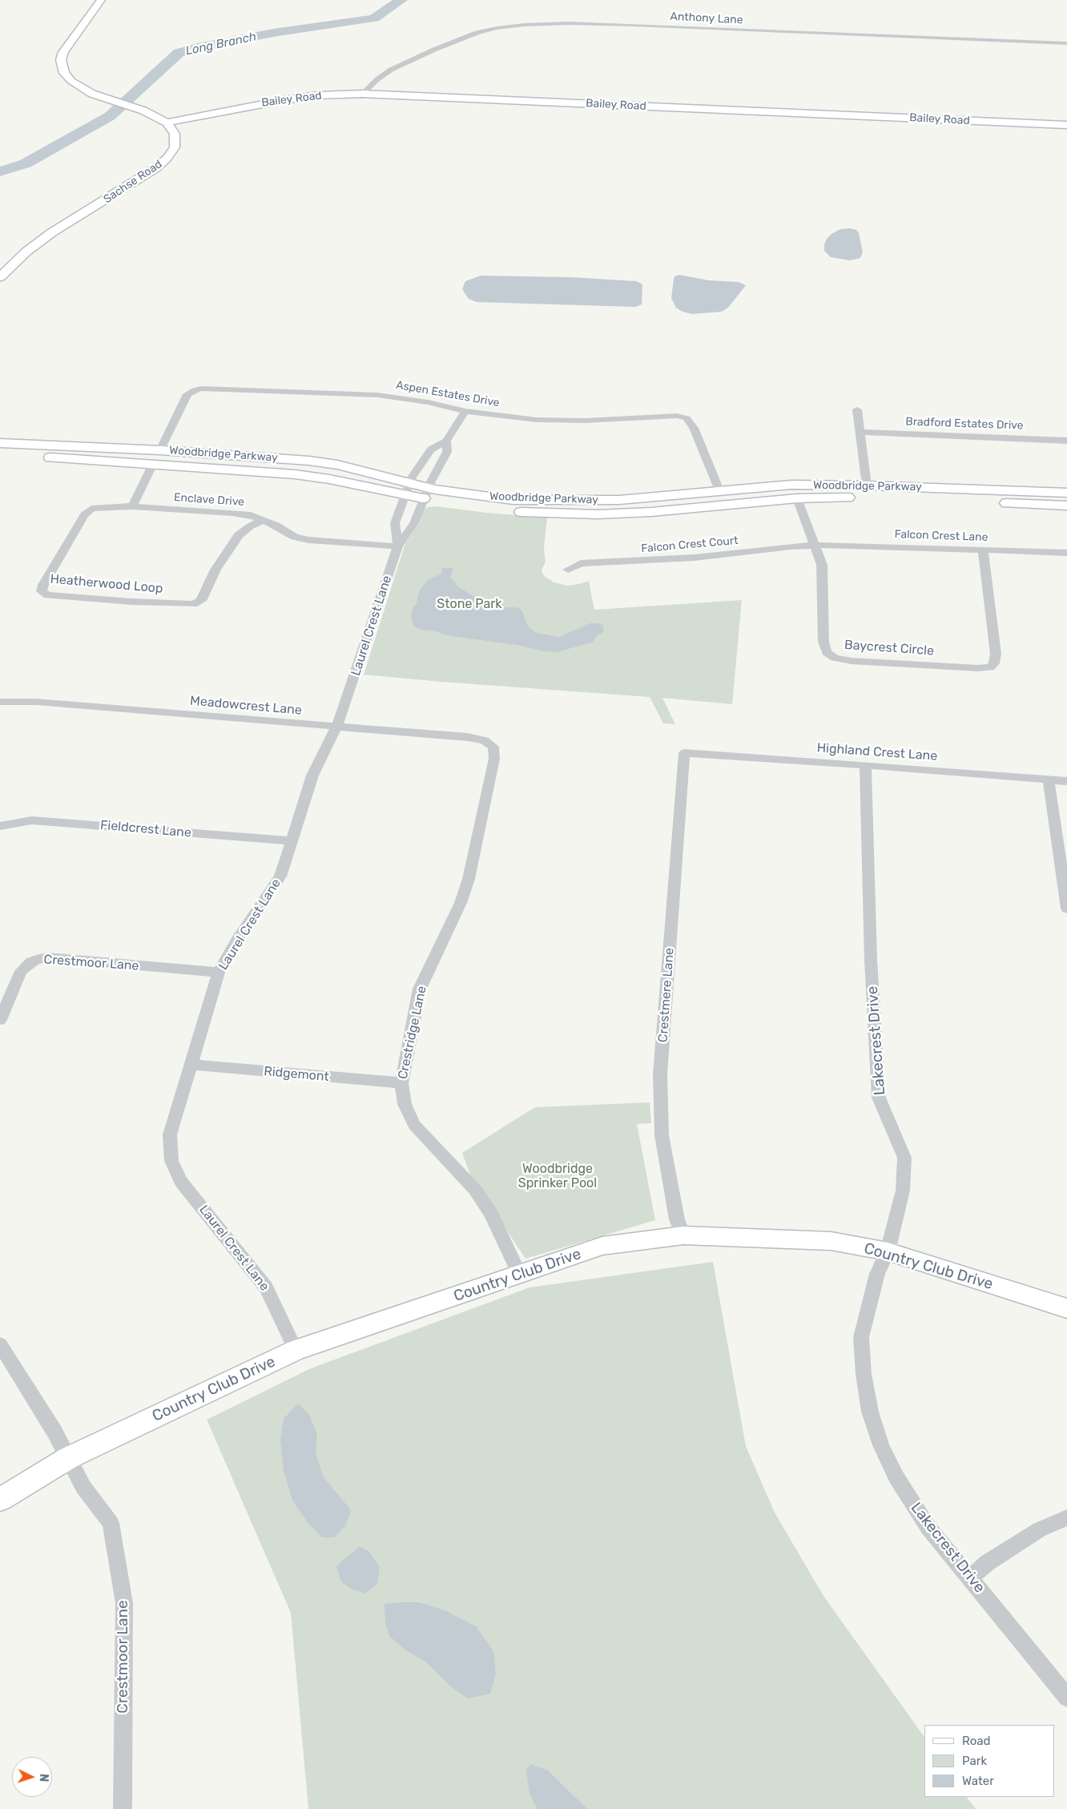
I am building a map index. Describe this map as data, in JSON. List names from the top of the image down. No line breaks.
{"streets":{"main road":["Bailey Road","Sachse Road","Woodbridge Parkway","Country Club Drive"],"street":["Anthony Lane","Aspen Estates Drive","Bradford Estates Drive","Enclave Drive","Falcon Crest Lane","Falcon Crest Court","Heatherwood Loop","Laurel Crest Lane","Baycrest Circle","Meadowcrest Lane","Highland Crest Lane","Fieldcrest Lane","Crestmoor Lane","Crestmere Lane","Crestridge Lane","Lakecrest Drive","Ridgemont"]},"crossings":[["Anthony Lane","Bailey Road"],["Bailey Road","Sachse Road"],["Aspen Estates Drive","Woodbridge Parkway"],["Woodbridge Parkway","Laurel Crest Lane"],["Woodbridge Parkway","Baycrest Circle"],["Enclave Drive","Heatherwood Loop"],["Enclave Drive","Laurel Crest Lane"],["Falcon Crest Lane","Falcon Crest Court"],["Falcon Crest Lane","Baycrest Circle"],["Falcon Crest Court","Baycrest Circle"],["Laurel Crest Lane","Meadowcrest Lane"],["Laurel Crest Lane","Fieldcrest Lane"],["Laurel Crest Lane","Crestmoor Lane"],["Laurel Crest Lane","Ridgemont"],["Laurel Crest Lane","Country Club Drive"],["Meadowcrest Lane","Crestridge Lane"],["Highland Crest Lane","Crestmere Lane"],["Highland Crest Lane","Lakecrest Drive"],["Crestmoor Lane","Country Club Drive"],["Crestmere Lane","Country Club Drive"],["Crestridge Lane","Ridgemont"],["Crestridge Lane","Country Club Drive"],["Lakecrest Drive","Country Club Drive"]],"water":["Long Branch"],"parks":["Stone Park","Woodbridge Sprinker Pool"],"legend":["Road","Park","Water"],"north":"right"}
